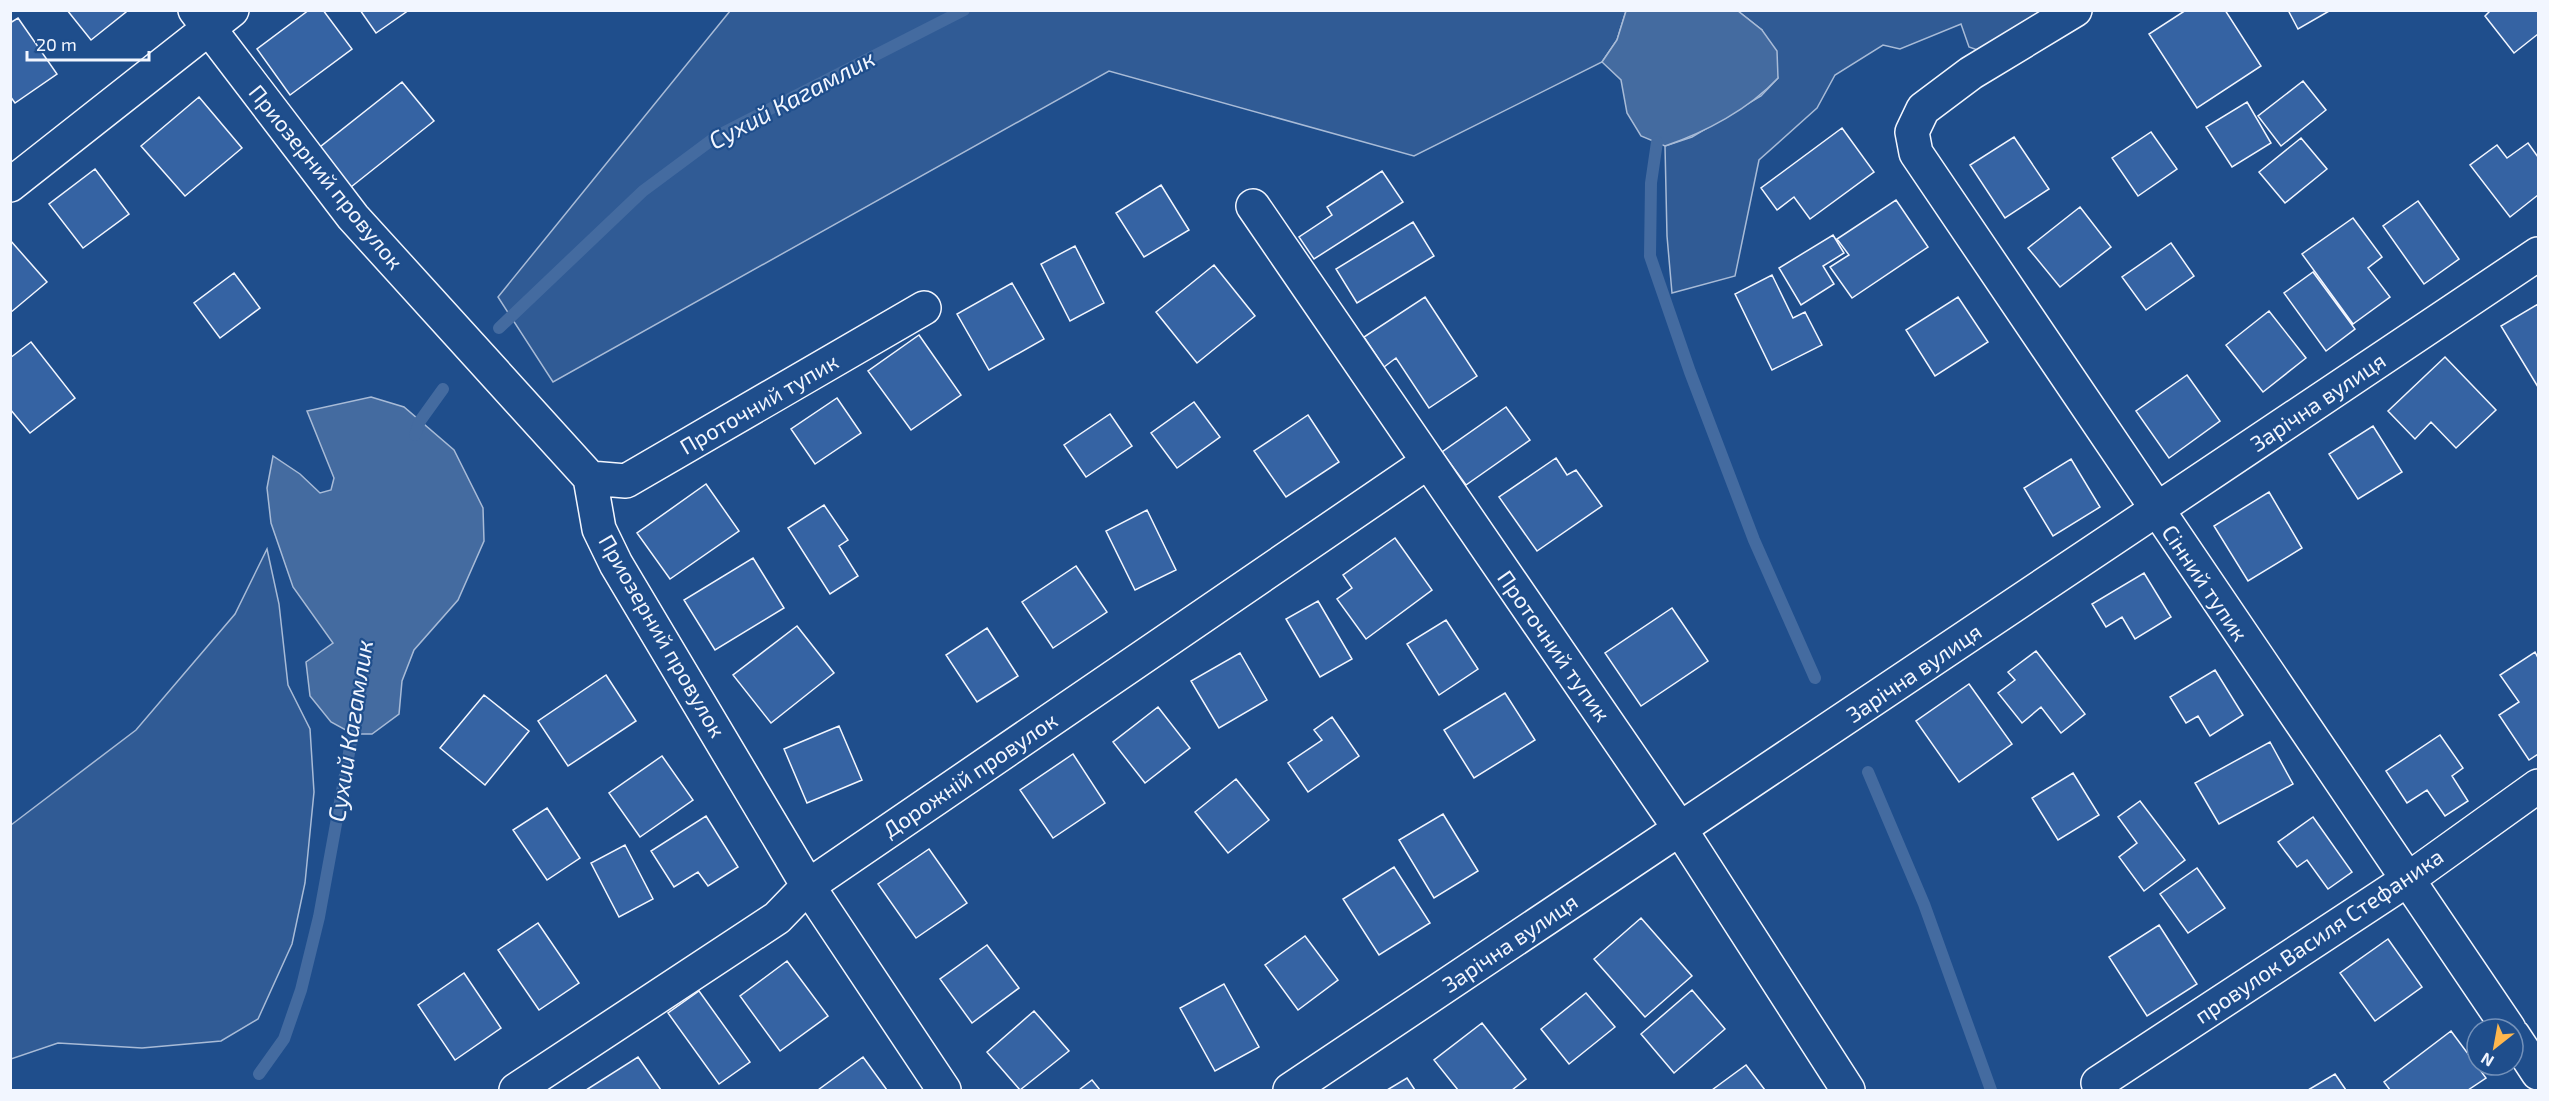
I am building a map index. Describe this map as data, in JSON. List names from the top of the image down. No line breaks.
{"streets":{"street":["Приозерний провулок","Зарічна вулиця","Проточний тупик","Сінний тупик","Дорожній провулок","провулок Василя Стефаника"]},"crossings":[["Приозерний провулок","Проточний тупик"],["Приозерний провулок","Дорожній провулок"],["Зарічна вулиця","Проточний тупик"],["Зарічна вулиця","Сінний тупик"],["Проточний тупик","Дорожній провулок"],["Сінний тупик","провулок Василя Стефаника"]],"water":["Сухий Кагамлик"],"scale_bar":"20 m","north":"bottom left"}
